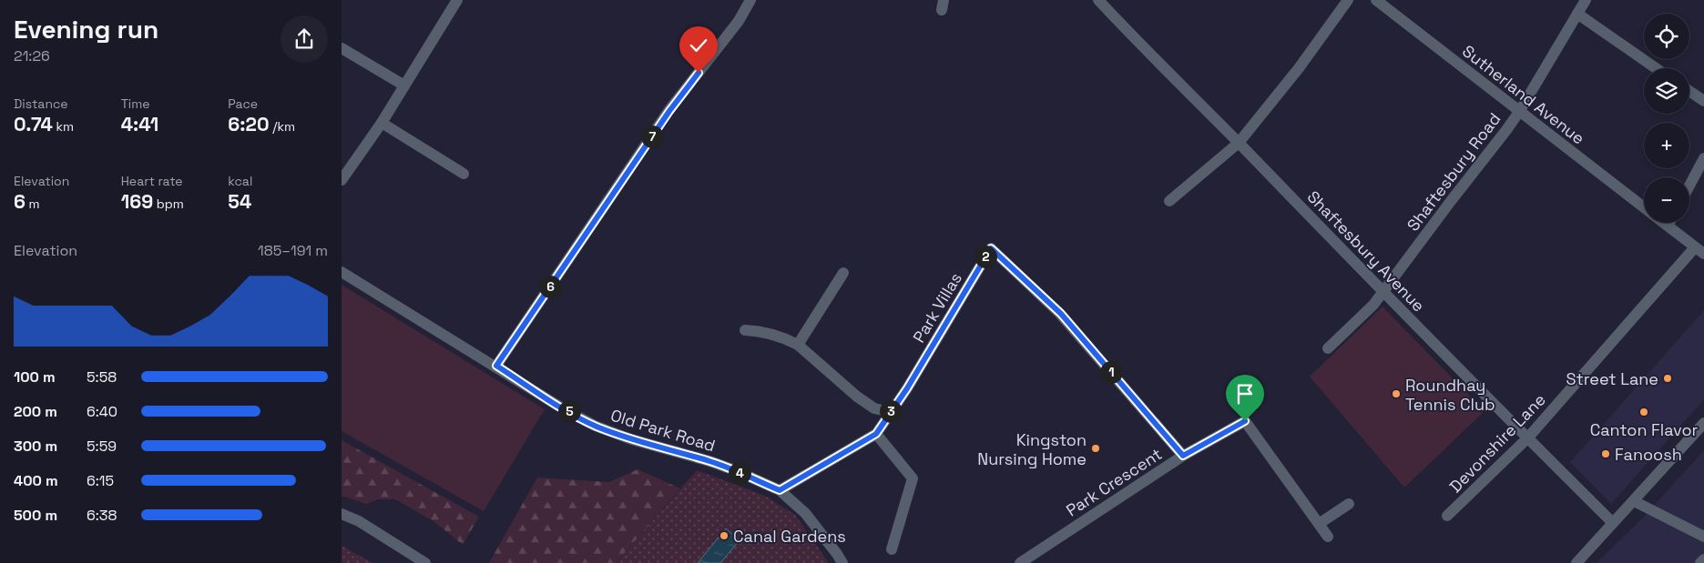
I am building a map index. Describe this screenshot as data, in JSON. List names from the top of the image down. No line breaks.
{"streets":{"street":["Sutherland Avenue","Shaftesbury Road","Shaftesbury Avenue","Park Villas","Old Park Road","Devonshire Lane","Park Crescent"]},"crossings":[["Sutherland Avenue","Shaftesbury Road"],["Sutherland Avenue","Devonshire Lane"],["Shaftesbury Road","Shaftesbury Avenue"],["Shaftesbury Avenue","Devonshire Lane"],["Park Villas","Old Park Road"],["Park Villas","Park Crescent"]],"places":["Street Lane","Roundhay Tennis Club","Canton Flavor","Kingston Nursing Home","Fanoosh","Canal Gardens"],"page":{"heading":["Evening run","21:26"],"map_buttons":["+","−"],"stats":[["Distance","0.74 km"],["Time","4:41"],["Pace","6:20 /km"],["Elevation","6 m"],["Heart rate","169 bpm"],["kcal","54"]],"pins":["7","2","6","1","3","5","4"],"chart":["Elevation","185–191 m"],"list":[{"name":"100 m","note":"5:58"},{"name":"200 m","note":"6:40"},{"name":"300 m","note":"5:59"},{"name":"400 m","note":"6:15"},{"name":"500 m","note":"6:38"}]}}
